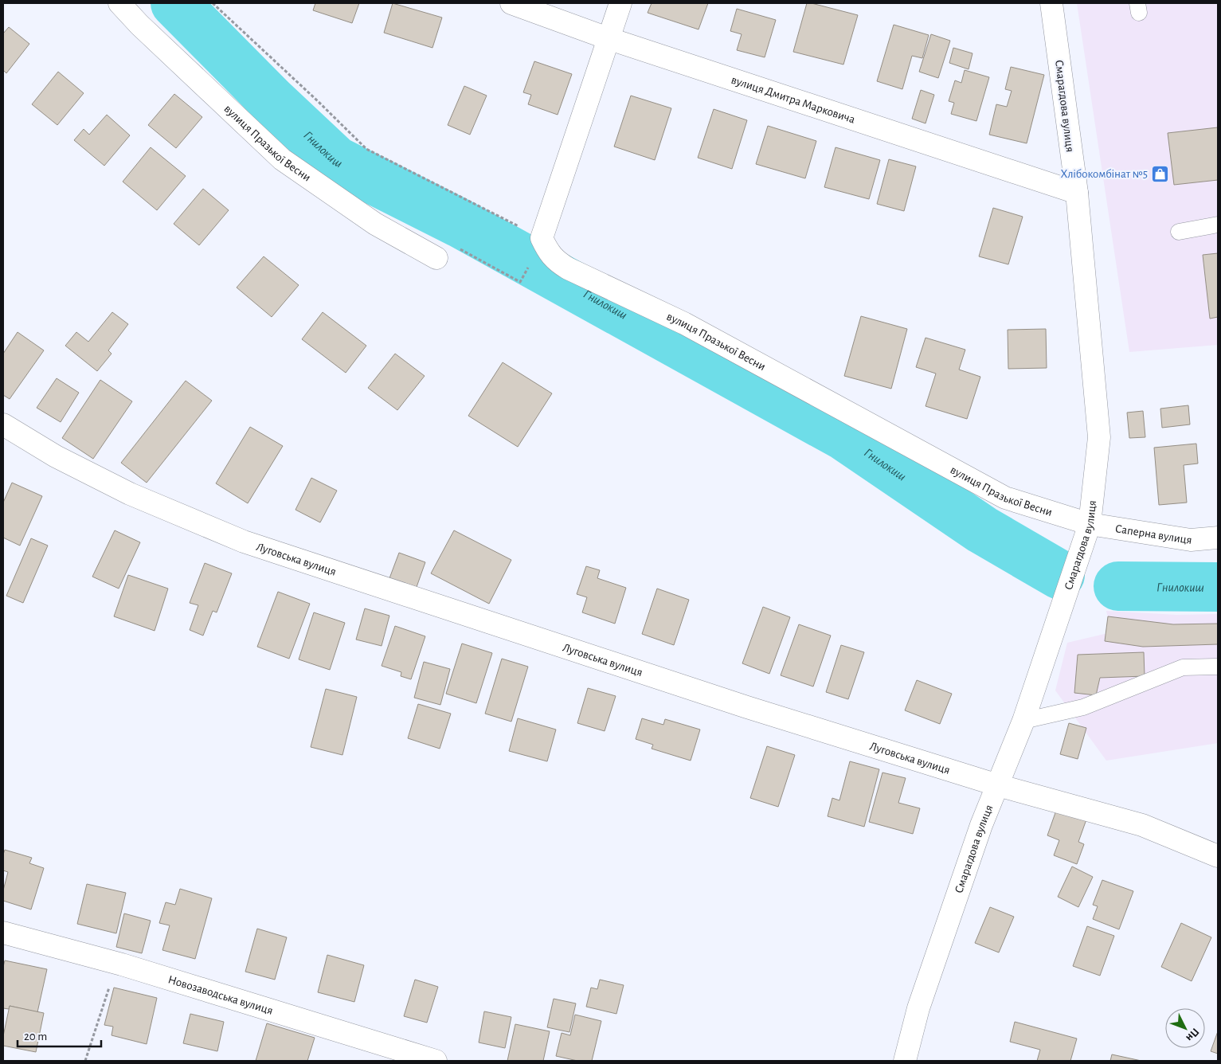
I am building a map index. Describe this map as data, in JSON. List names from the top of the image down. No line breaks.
{"streets":{"street":["вулиця Дмитра Марковича","Смарагдова вулиця","вулиця Празької Весни","Саперна вулиця","Луговська вулиця","Новозаводська вулиця"]},"crossings":[["вулиця Дмитра Марковича","Смарагдова вулиця"],["Смарагдова вулиця","вулиця Празької Весни"],["Смарагдова вулиця","Саперна вулиця"],["Смарагдова вулиця","Луговська вулиця"],["вулиця Празької Весни","Саперна вулиця"]],"water":["Гнилокиш"],"places":{"shop":["Хлібокомбінат №5"]},"scale_bar":"20 m","north":"bottom right"}
